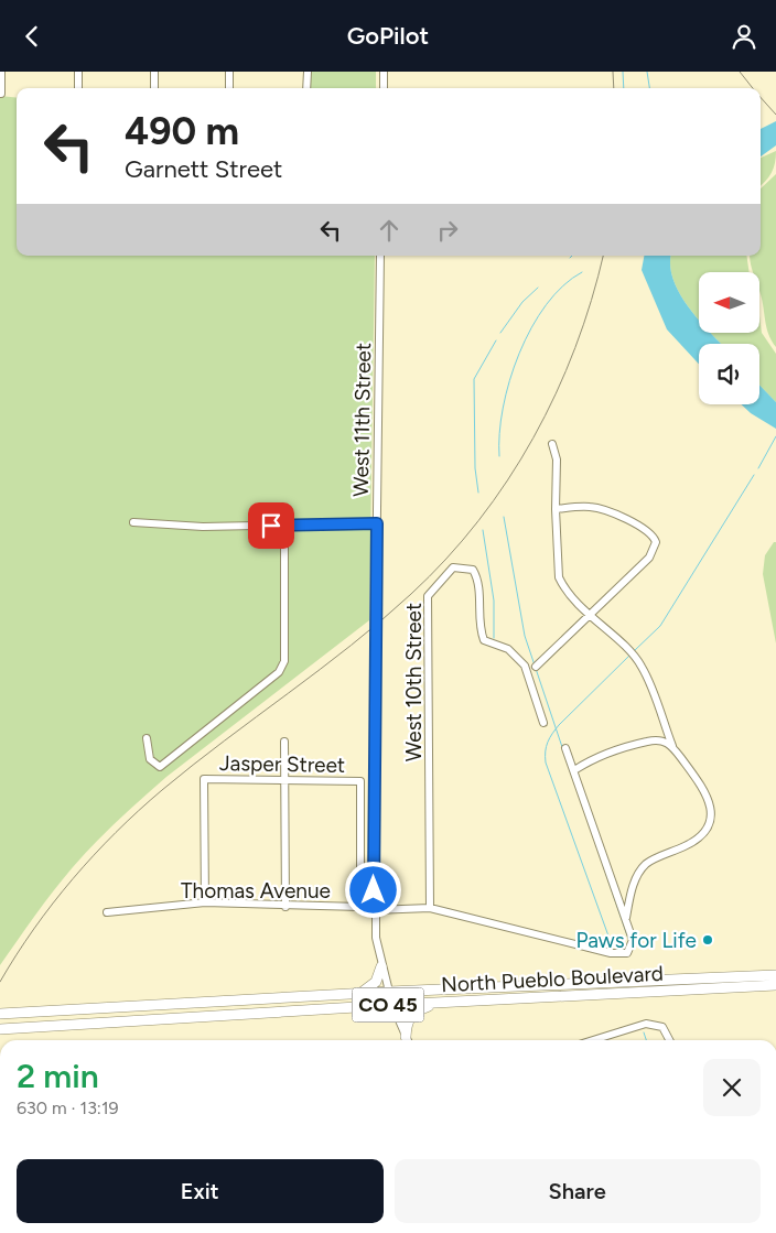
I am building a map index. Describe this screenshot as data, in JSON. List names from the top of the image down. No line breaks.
{"streets":{"main road":["North Pueblo Boulevard","CO 45"],"street":["West 11th Street","West 10th Street","Jasper Street","Thomas Avenue"]},"crossings":[["West 11th Street","Thomas Avenue"],["West 11th Street","North Pueblo Boulevard"],["West 10th Street","Thomas Avenue"],["Jasper Street","Thomas Avenue"]],"places":["Paws for Life"],"north":"left","page":{"header":"GoPilot","turn":["490 m","Garnett Street"],"heading":["2 min","630 m · 13:19"],"buttons":["Exit","Share"]}}
